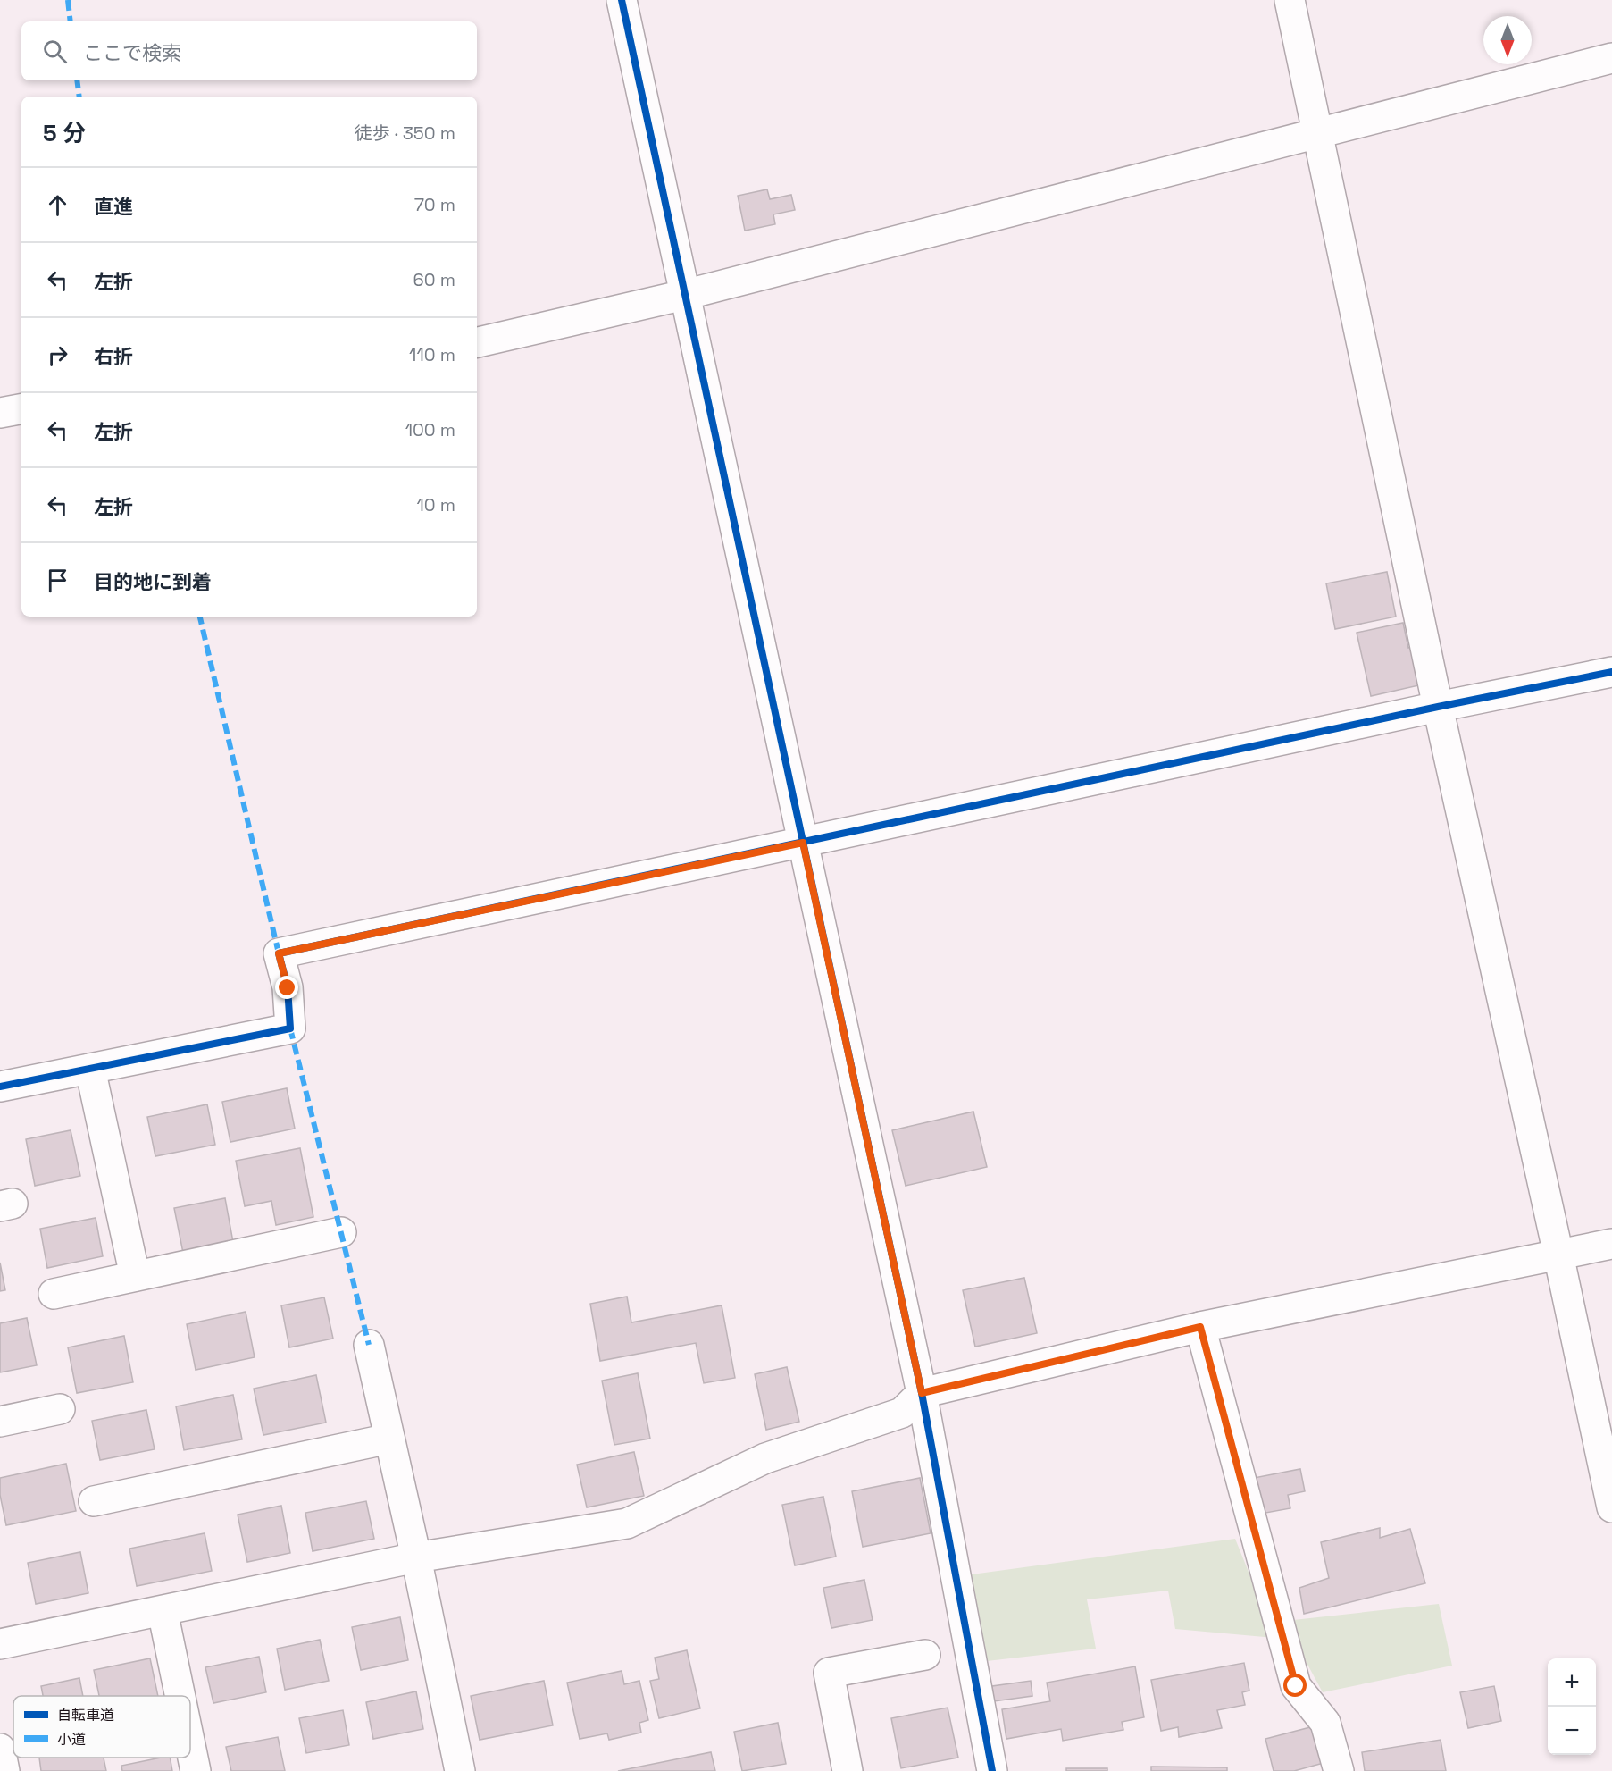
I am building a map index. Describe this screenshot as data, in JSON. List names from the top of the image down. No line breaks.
{"legend":["自転車道","小道"],"north":"bottom","page":{"search":"ここで検索","heading":["5 分","徒歩 · 350 m"],"list":[["直進","70 m"],["左折","60 m"],["右折","110 m"],["左折","100 m"],["左折","10 m"],"目的地に到着"],"map_buttons":["+","−"]}}
